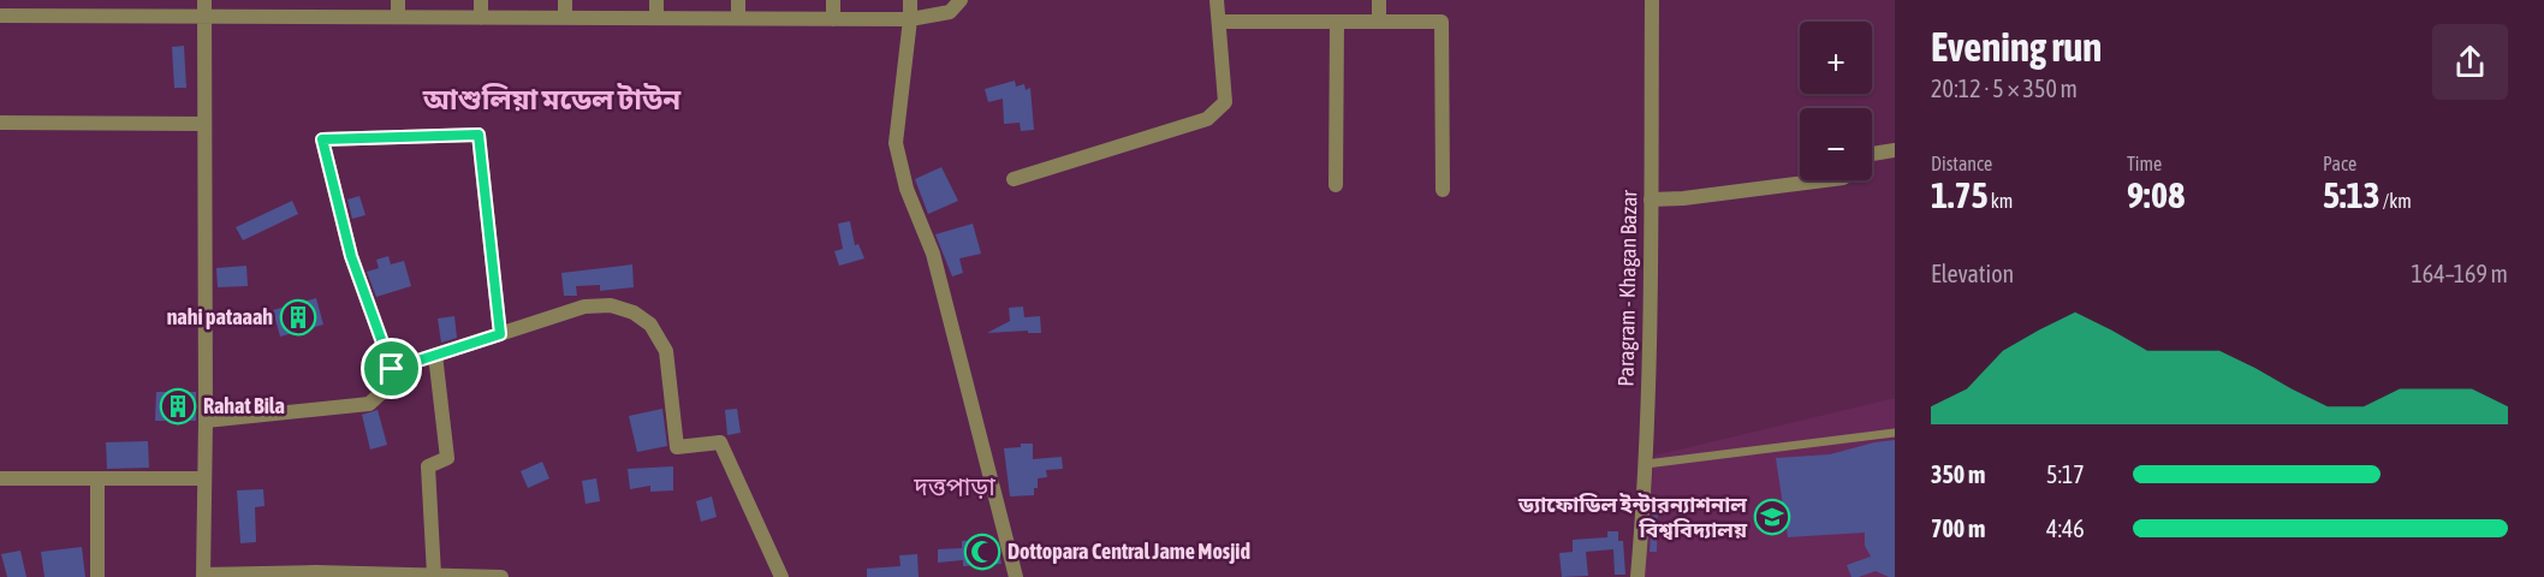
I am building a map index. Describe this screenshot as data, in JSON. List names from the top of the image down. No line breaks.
{"streets":{"street":["Paragram - Khagan Bazar"]},"districts":["আশুলিয়া মডেল টাউন","দত্তপাড়া"],"places":{"building":["nahi pataaah","Rahat Bila"],"school or university":["ড্যাফোডিল ইন্টারন্যাশনাল বিশ্ববিদ্যালয়"],"mosque":["Dottopara Central Jame Mosjid"]},"page":{"heading":["Evening run","20:12 · 5 × 350 m"],"map_buttons":["+","−"],"stats":[["Distance","1.75 km"],["Time","9:08"],["Pace","5:13 /km"]],"chart":["Elevation","164–169 m"],"list":[{"name":"350 m","note":"5:17"},{"name":"700 m","note":"4:46"}]}}
